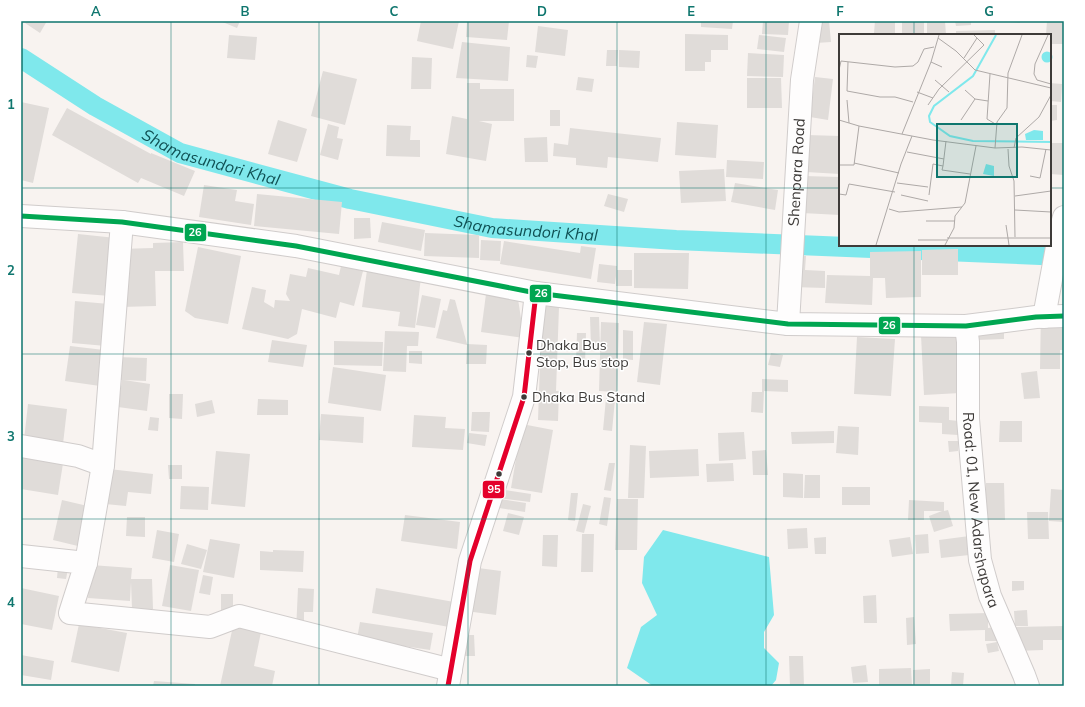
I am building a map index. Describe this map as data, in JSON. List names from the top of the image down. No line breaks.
{"streets":{"street":["Shenpara Road","Road: 01, New Adarshapara"]},"water":["Shamasundori Khal"],"places":["Dhaka Bus Stop, Bus stop","Dhaka Bus Stand"],"lines":["transit line 26","transit line 95"],"grid":{"columns":["A","B","C","D","E","F","G"],"rows":["1","2","3","4"]}}
